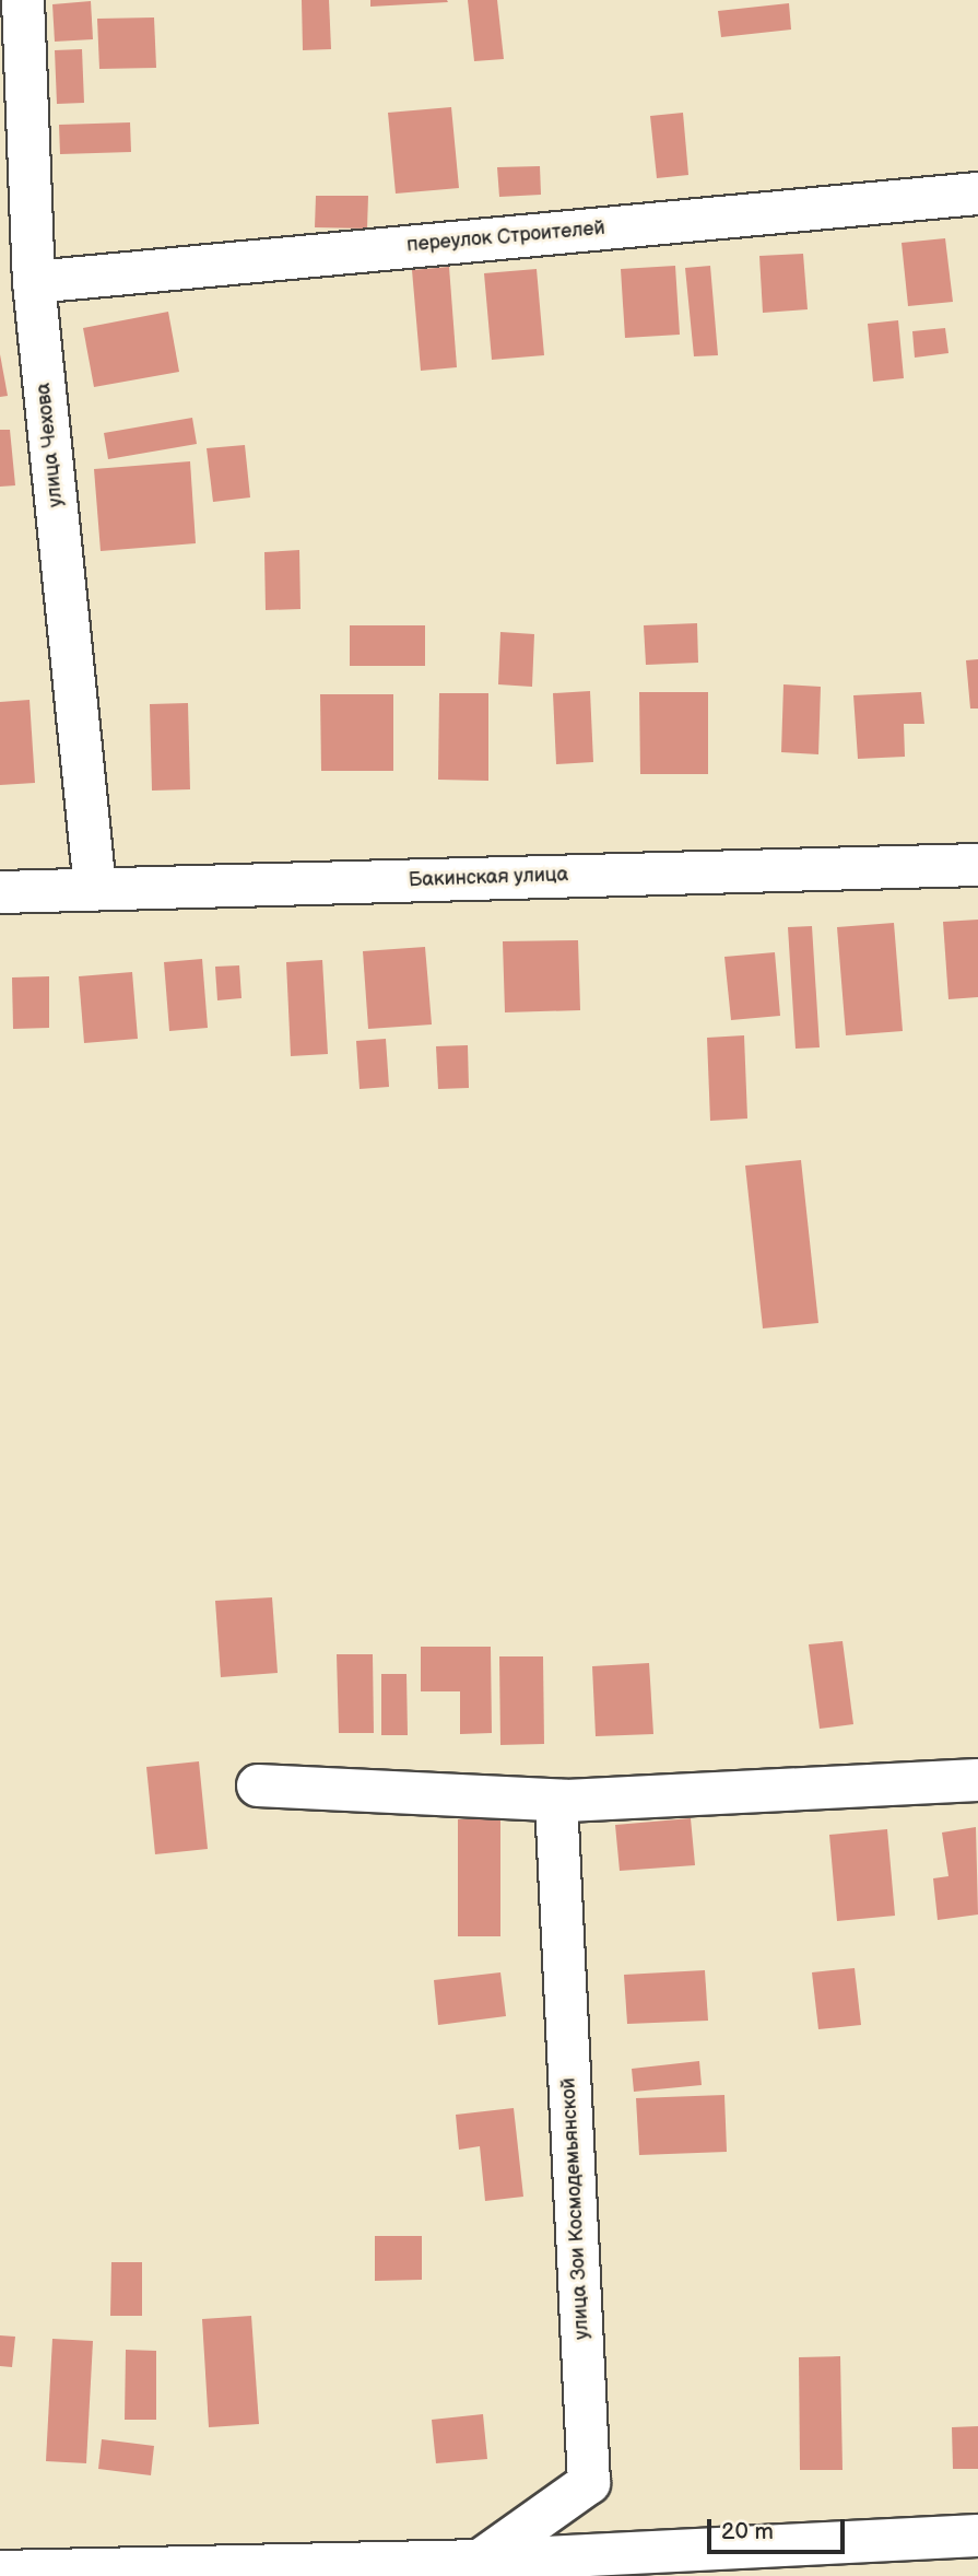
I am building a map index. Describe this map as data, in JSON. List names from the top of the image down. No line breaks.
{"streets":{"street":["переулок Строителей","улица Чехова","Бакинская улица","улица Зои Космодемьянской"]},"crossings":[["переулок Строителей","улица Чехова"],["улица Чехова","Бакинская улица"]],"scale_bar":"20 m"}
